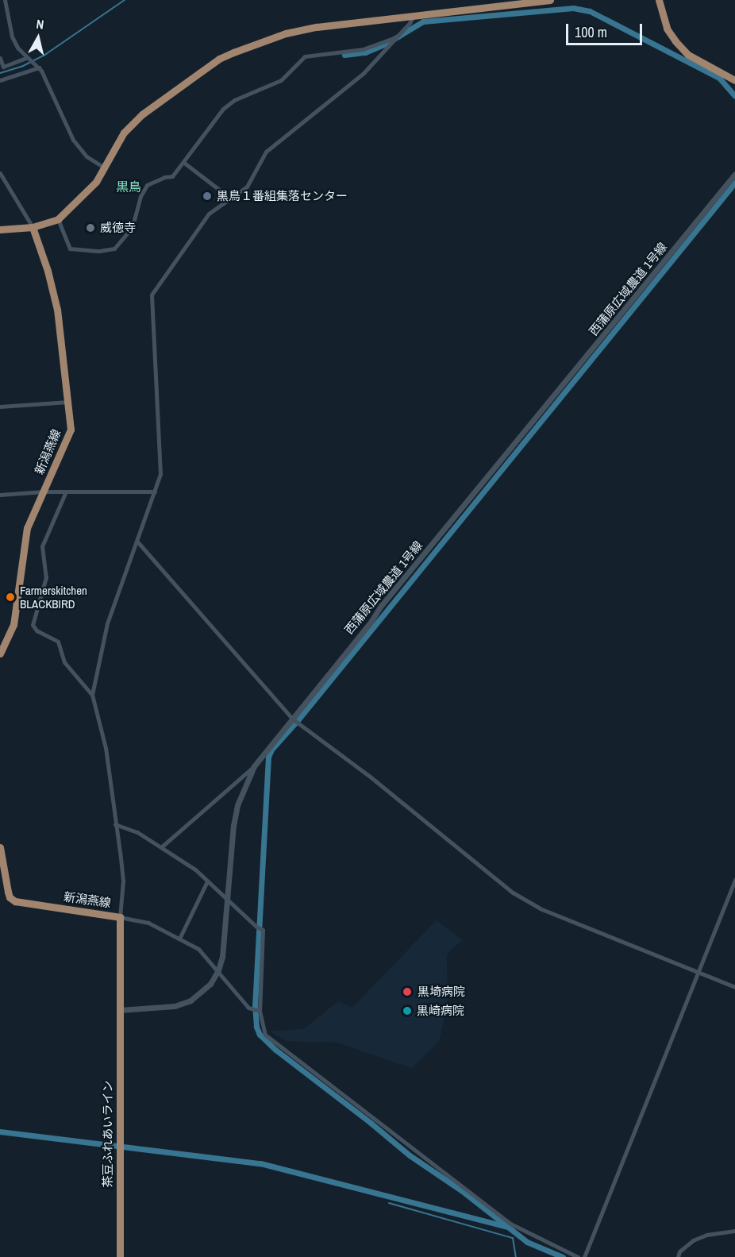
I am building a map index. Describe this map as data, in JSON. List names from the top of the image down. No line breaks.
{"streets":{"main road":["新潟燕線","茶豆ふれあいライン"],"street":["西蒲原広域農道 1号線"]},"crossings":[["西蒲原広域農道 1号線","新潟燕線"],["西蒲原広域農道 1号線","茶豆ふれあいライン"],["新潟燕線","茶豆ふれあいライン"]],"districts":["黒鳥"],"places":["黒鳥１番組集落センター","威徳寺","Farmerskitchen BLACKBIRD","黒埼病院","黒崎病院"],"scale_bar":"100 m","north":"top"}
